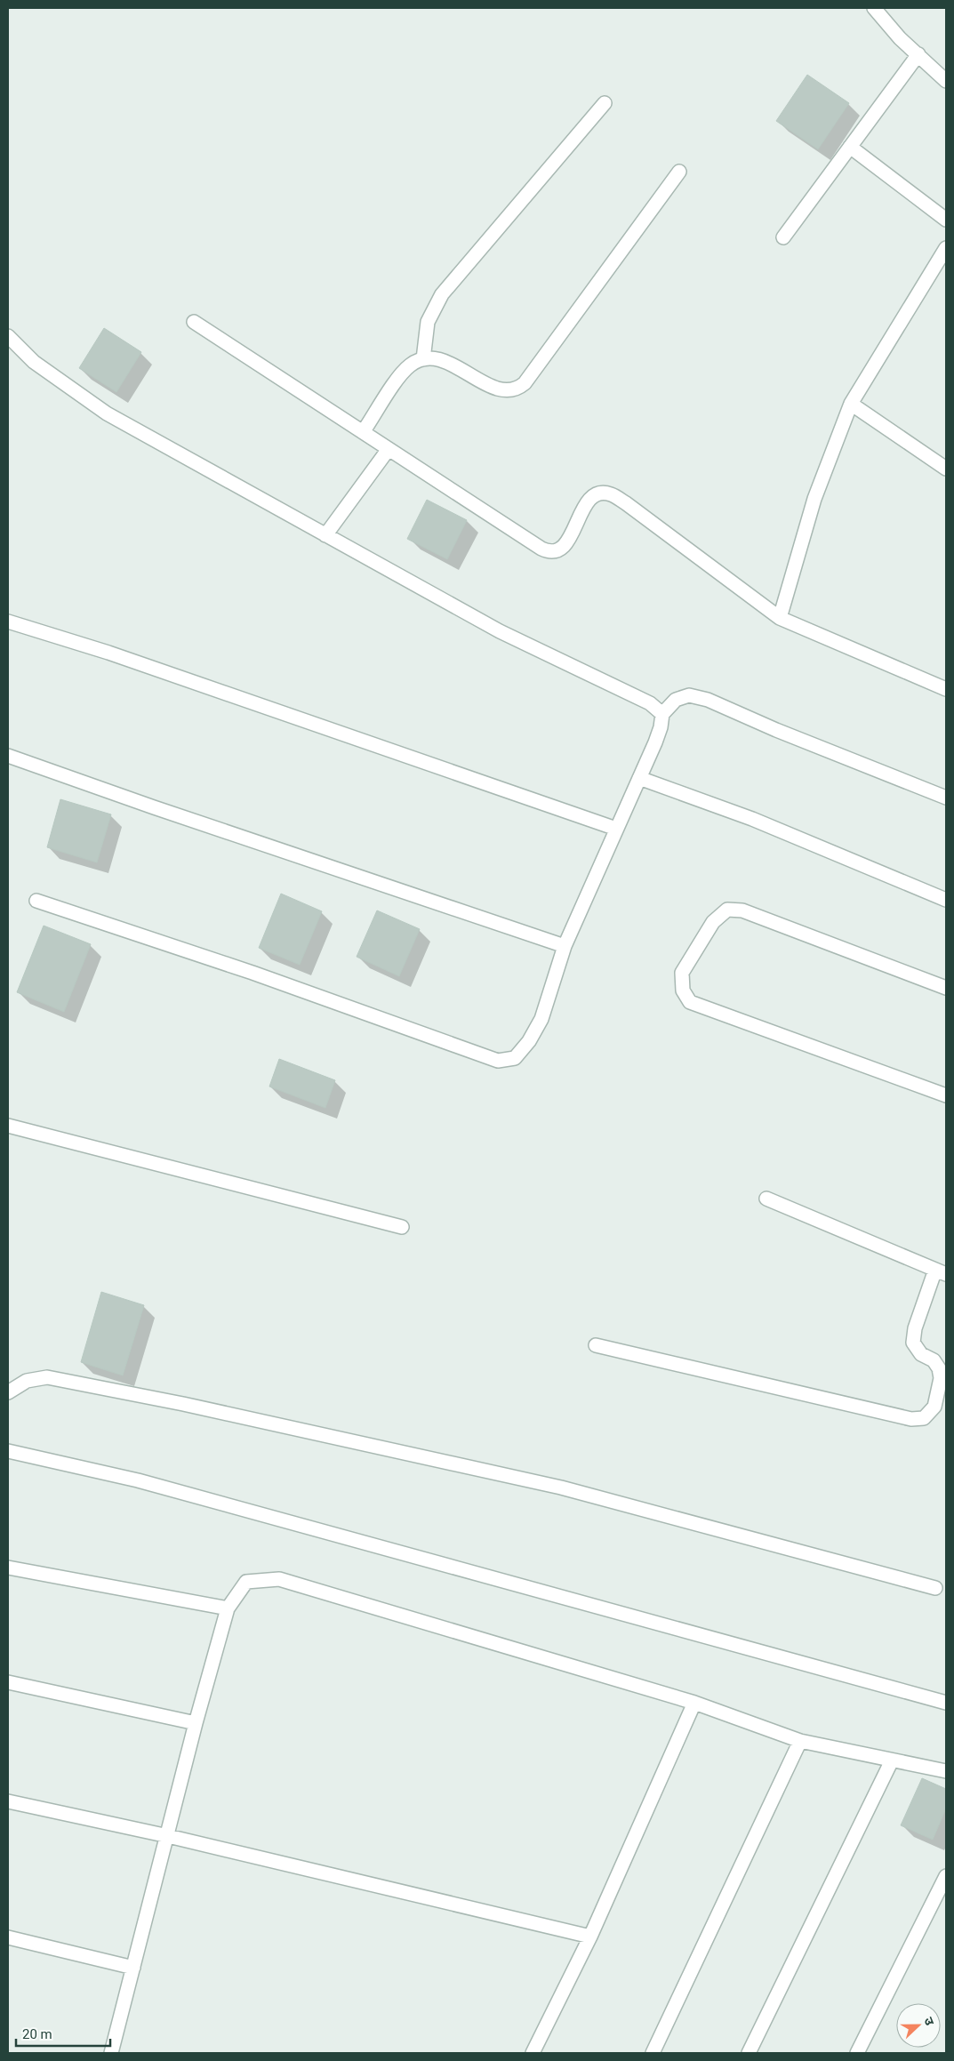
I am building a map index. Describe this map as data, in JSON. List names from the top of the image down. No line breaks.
{"scale_bar":"20 m","north":"right"}
